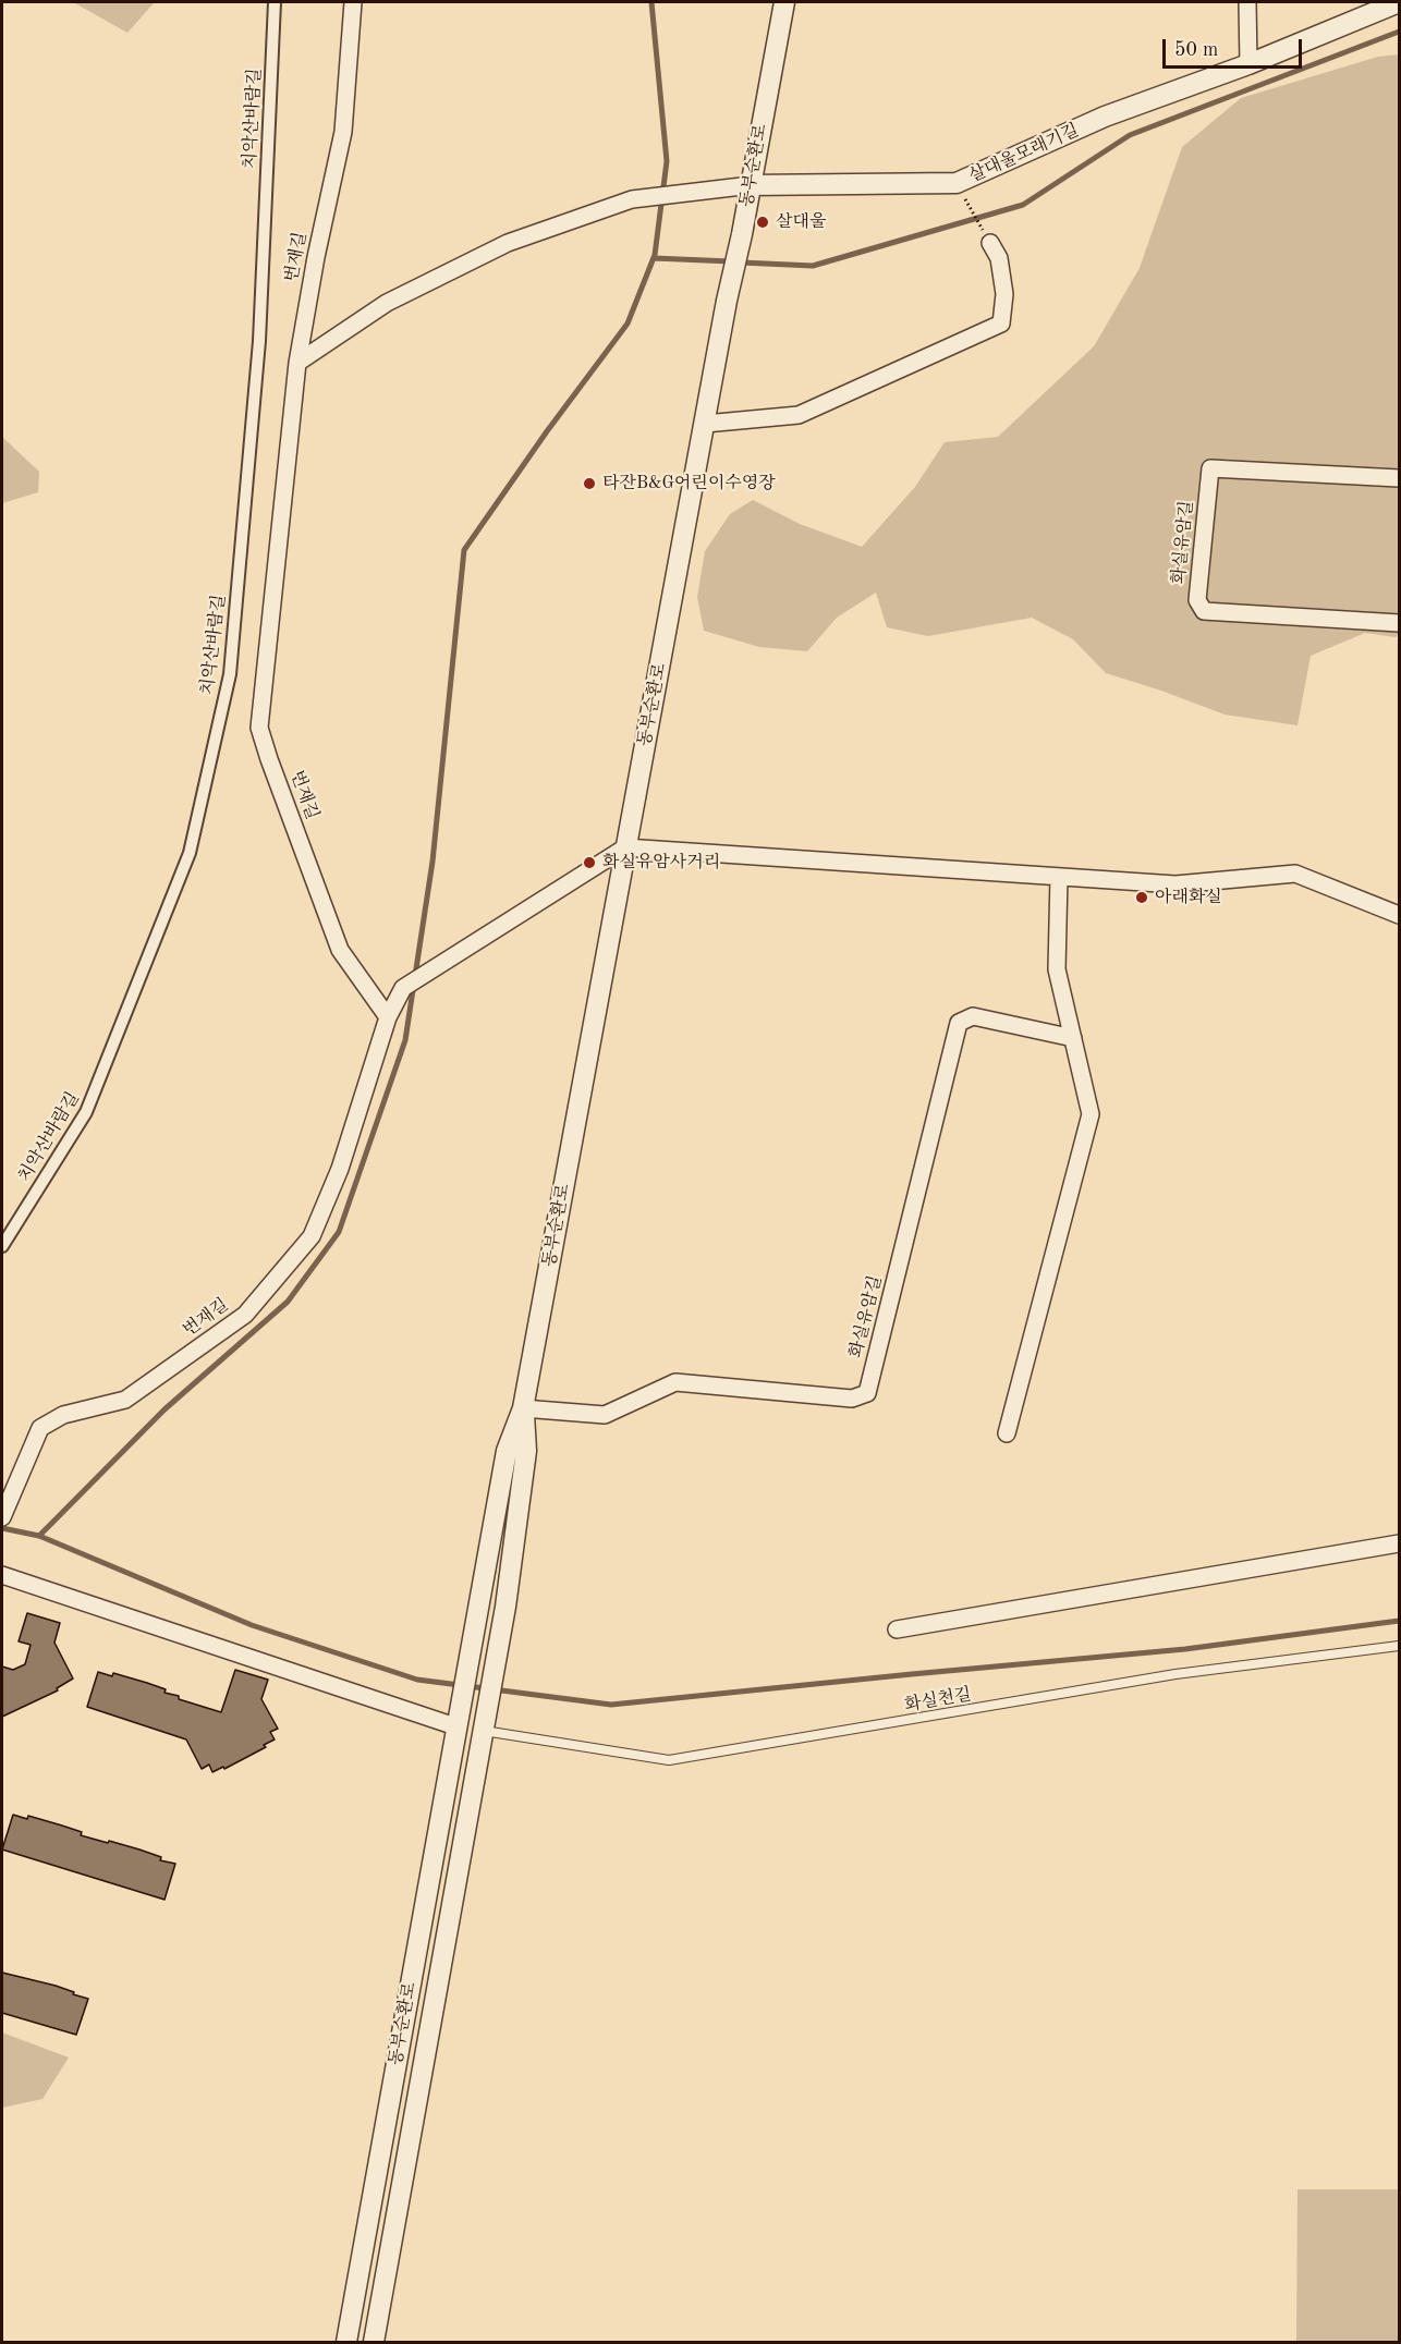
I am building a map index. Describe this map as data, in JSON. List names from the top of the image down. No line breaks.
{"streets":{"street":["치악산바람길","살대울모래기길","동부순환로","번재길","화실유암길"],"lane":["화실천길"]},"crossings":[["살대울모래기길","동부순환로"],["동부순환로","화실유암길"],["동부순환로","화실천길"]],"places":["살대울","타잔B&G어린이수영장","화실유암사거리","아래화실"],"scale_bar":"50 m"}
